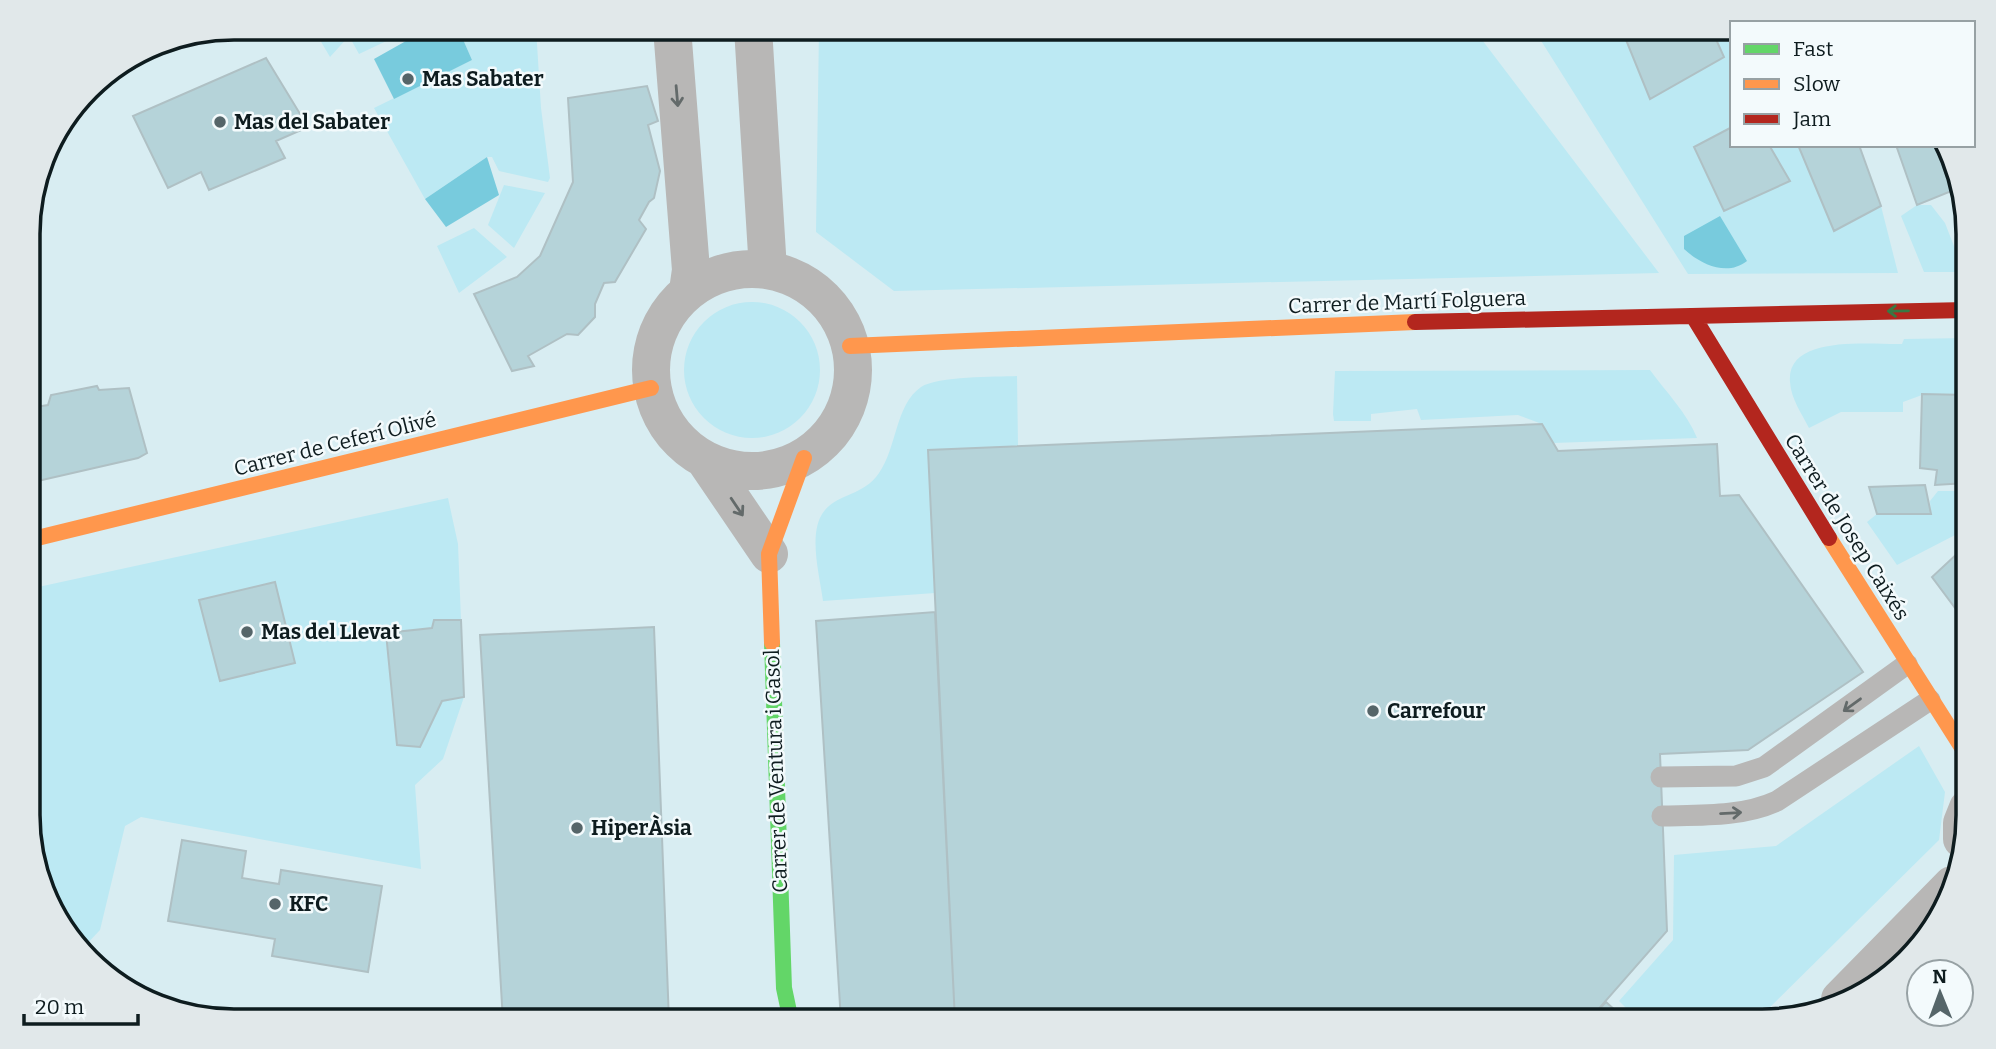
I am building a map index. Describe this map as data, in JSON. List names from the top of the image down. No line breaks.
{"streets":{"street":["Carrer de Martí Folguera","Carrer de Ceferí Olivé","Carrer de Josep Caixés","Carrer de Ventura i Gasol"]},"crossings":[["Carrer de Martí Folguera","Carrer de Ceferí Olivé"],["Carrer de Martí Folguera","Carrer de Josep Caixés"],["Carrer de Martí Folguera","Carrer de Ventura i Gasol"],["Carrer de Ceferí Olivé","Carrer de Ventura i Gasol"]],"places":["Mas Sabater","Mas del Sabater","Mas del Llevat","Carrefour","HiperÀsia","KFC"],"legend":["Fast","Slow","Jam"],"scale_bar":"20 m","north":"top"}
